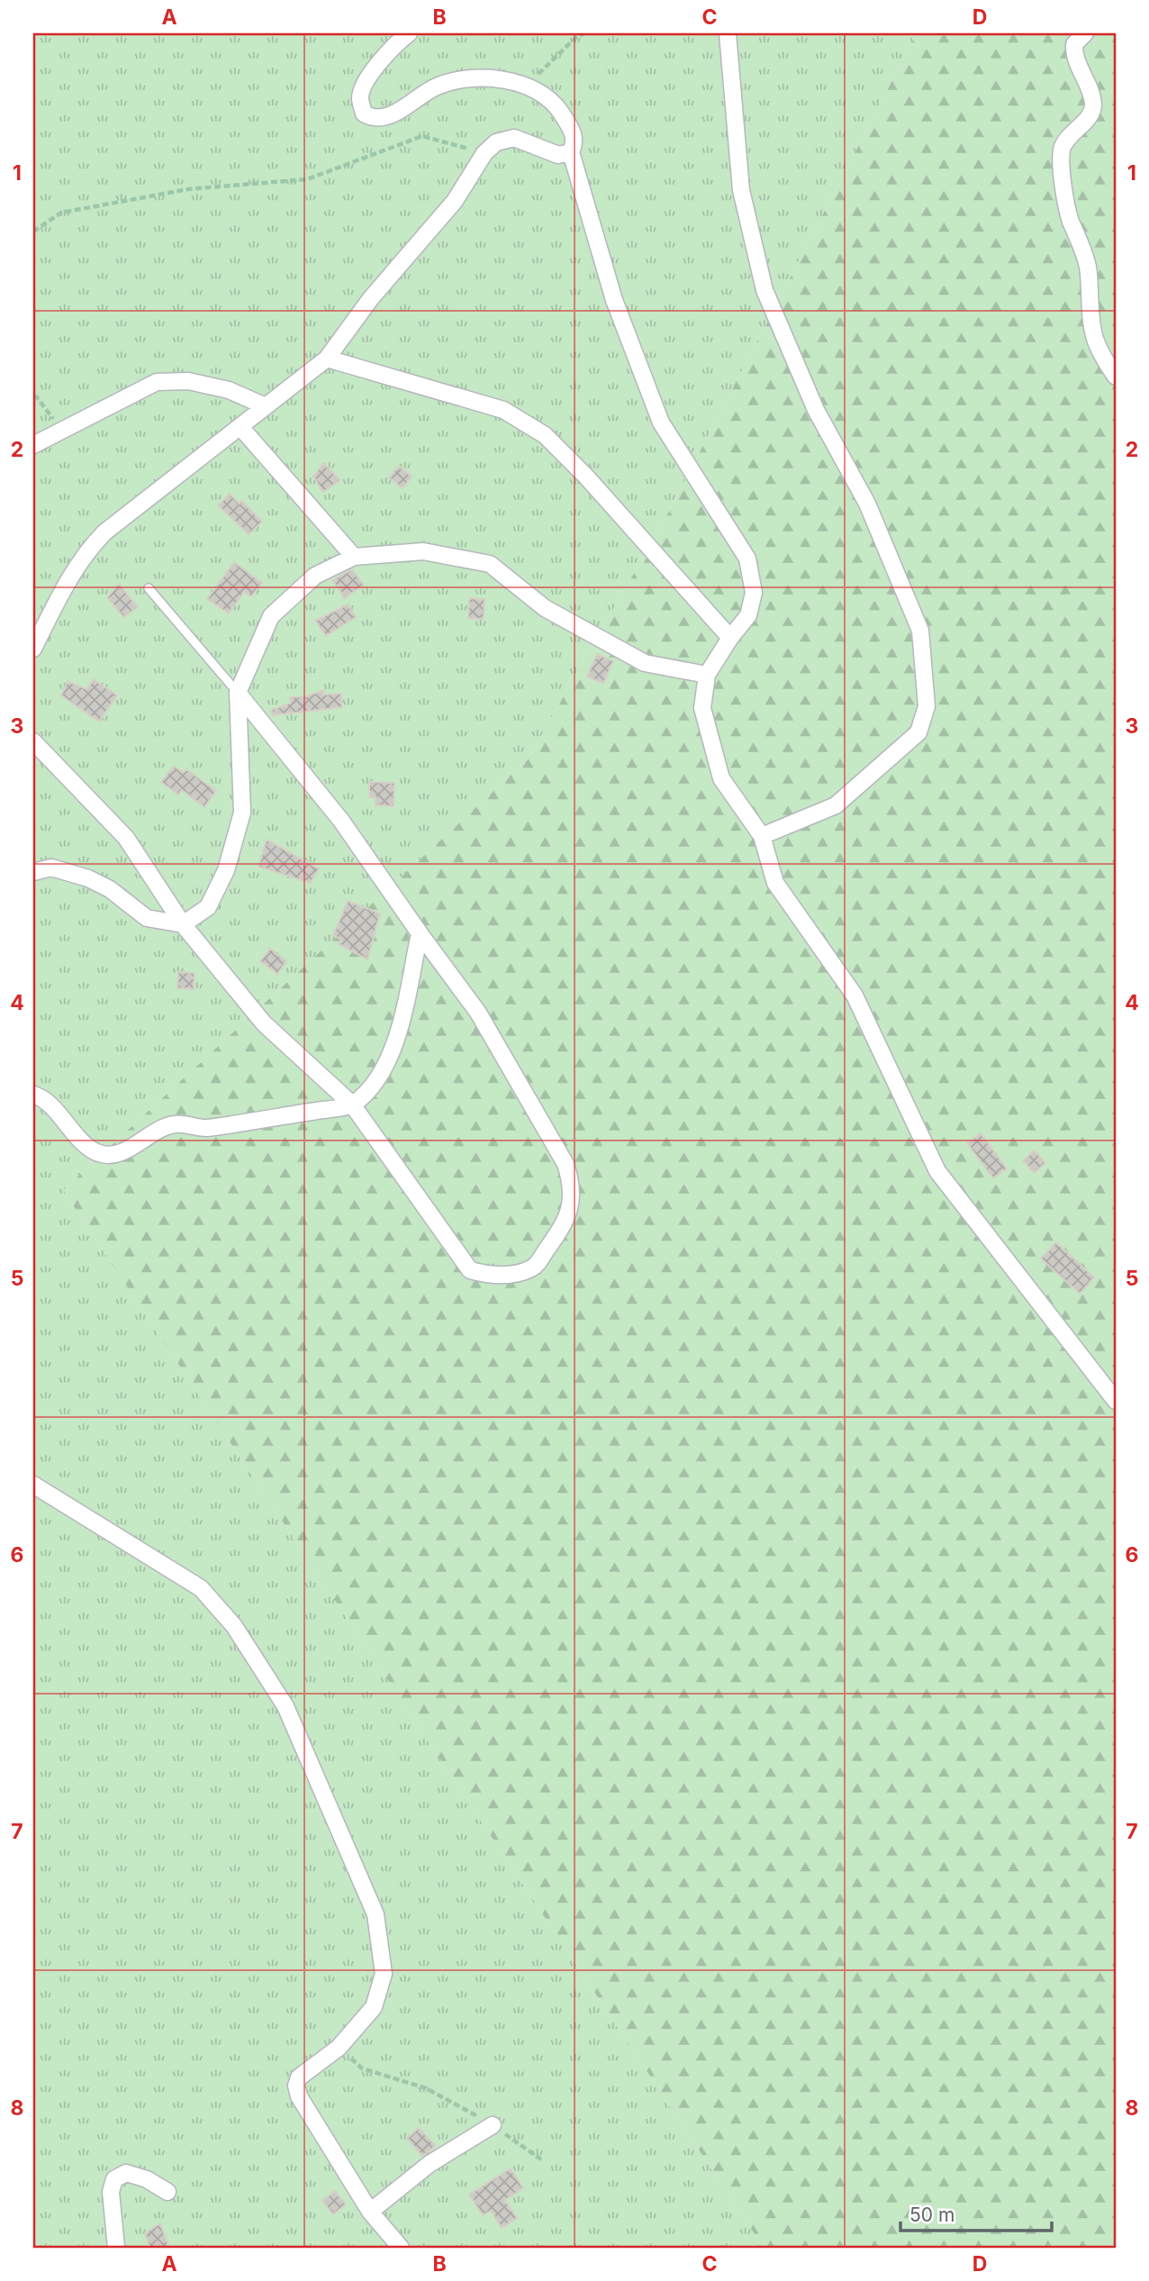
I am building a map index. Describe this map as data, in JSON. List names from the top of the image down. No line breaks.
{"scale_bar":"50 m","grid":{"columns":["A","B","C","D"],"rows":["1","2","3","4","5","6","7","8"]}}
